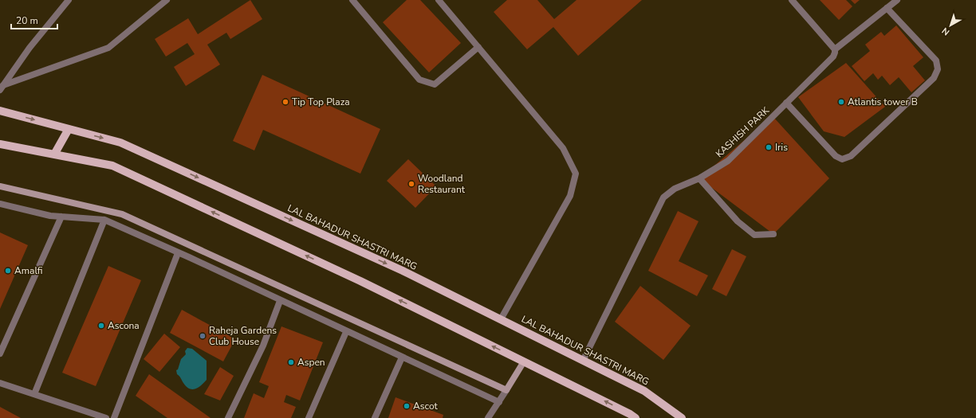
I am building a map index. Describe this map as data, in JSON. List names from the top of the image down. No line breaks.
{"streets":{"main road":["LAL BAHADUR SHASTRI MARG"],"street":["KASHISH PARK"]},"crossings":[["KASHISH PARK","LAL BAHADUR SHASTRI MARG"]],"places":["Tip Top Plaza","Atlantis tower B","Iris","Woodland Restaurant","Amalfi","Ascona","Raheja Gardens Club House","Aspen","Ascot"],"scale_bar":"20 m","north":"bottom left"}
